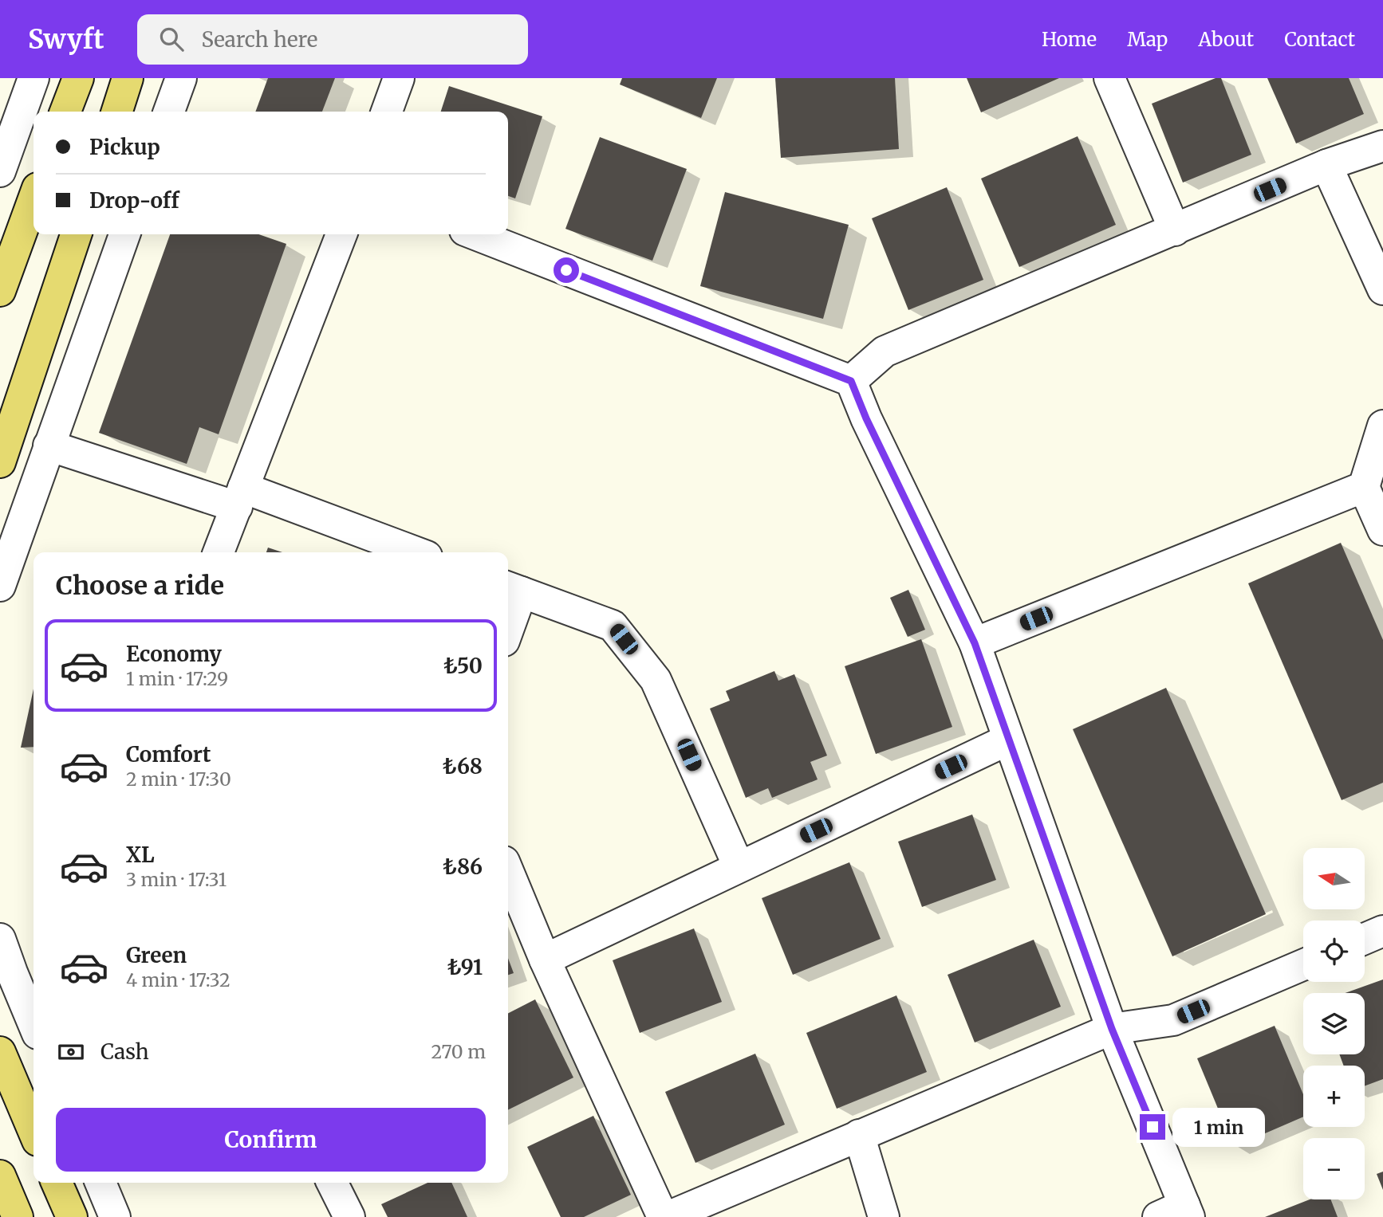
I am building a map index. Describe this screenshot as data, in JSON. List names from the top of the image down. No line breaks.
{"north":"left","page":{"header":"Swyft","search":"Search here","nav":["Home","Map","About","Contact"],"banner":["Pickup","Drop-off"],"heading":"Choose a ride","list":[{"name":"Economy","note":"1 min · 17:29","value":"₺50"},{"name":"Comfort","note":"2 min · 17:30","value":"₺68"},{"name":"XL","note":"3 min · 17:31","value":"₺86"},{"name":"Green","note":"4 min · 17:32","value":"₺91"}],"map_buttons":["+","−"],"pay":["Cash","270 m"],"buttons":"Confirm","bubble":"1 min"}}
